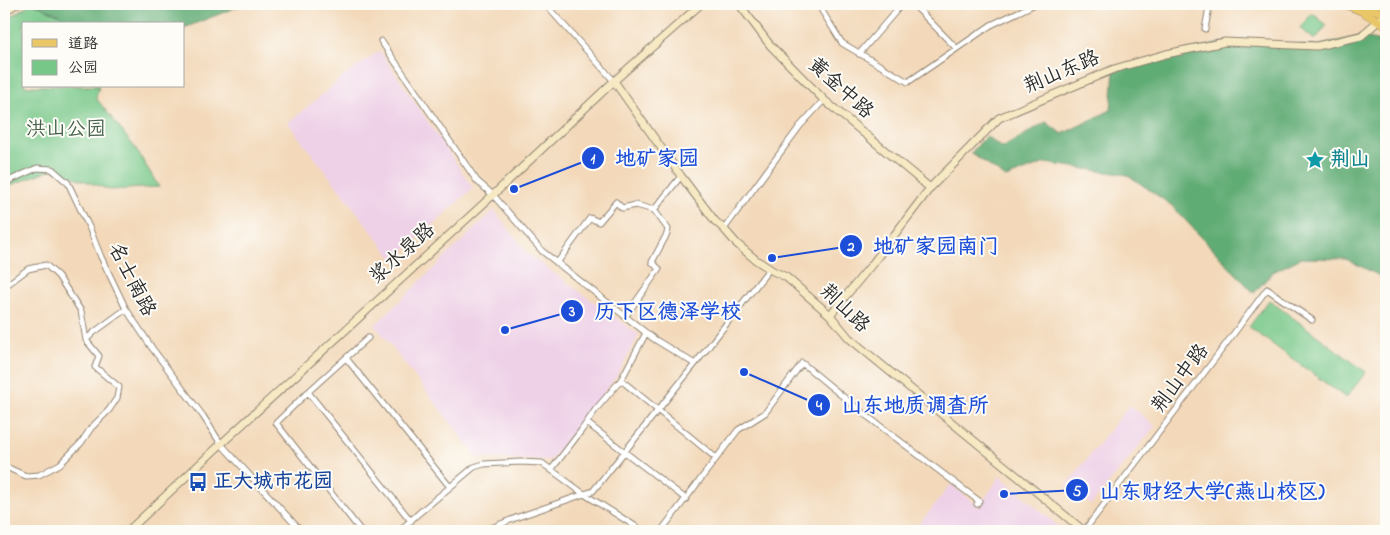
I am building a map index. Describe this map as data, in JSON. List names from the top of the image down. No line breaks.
{"streets":{"main road":["荆山东路","黄金中路","浆水泉路","荆山路"],"street":["名士南路","荆山中路"]},"crossings":[["荆山东路","黄金中路"],["荆山东路","荆山路"],["浆水泉路","名士南路"],["浆水泉路","荆山路"],["荆山路","荆山中路"]],"parks":["洪山公园"],"places":{"place":["荆山"],"other":["地矿家园","地矿家园南门","历下区德泽学校","山东地质调查所","山东财经大学(燕山校区)"],"bus stop":["正大城市花园"]},"legend":["道路","公园"]}
